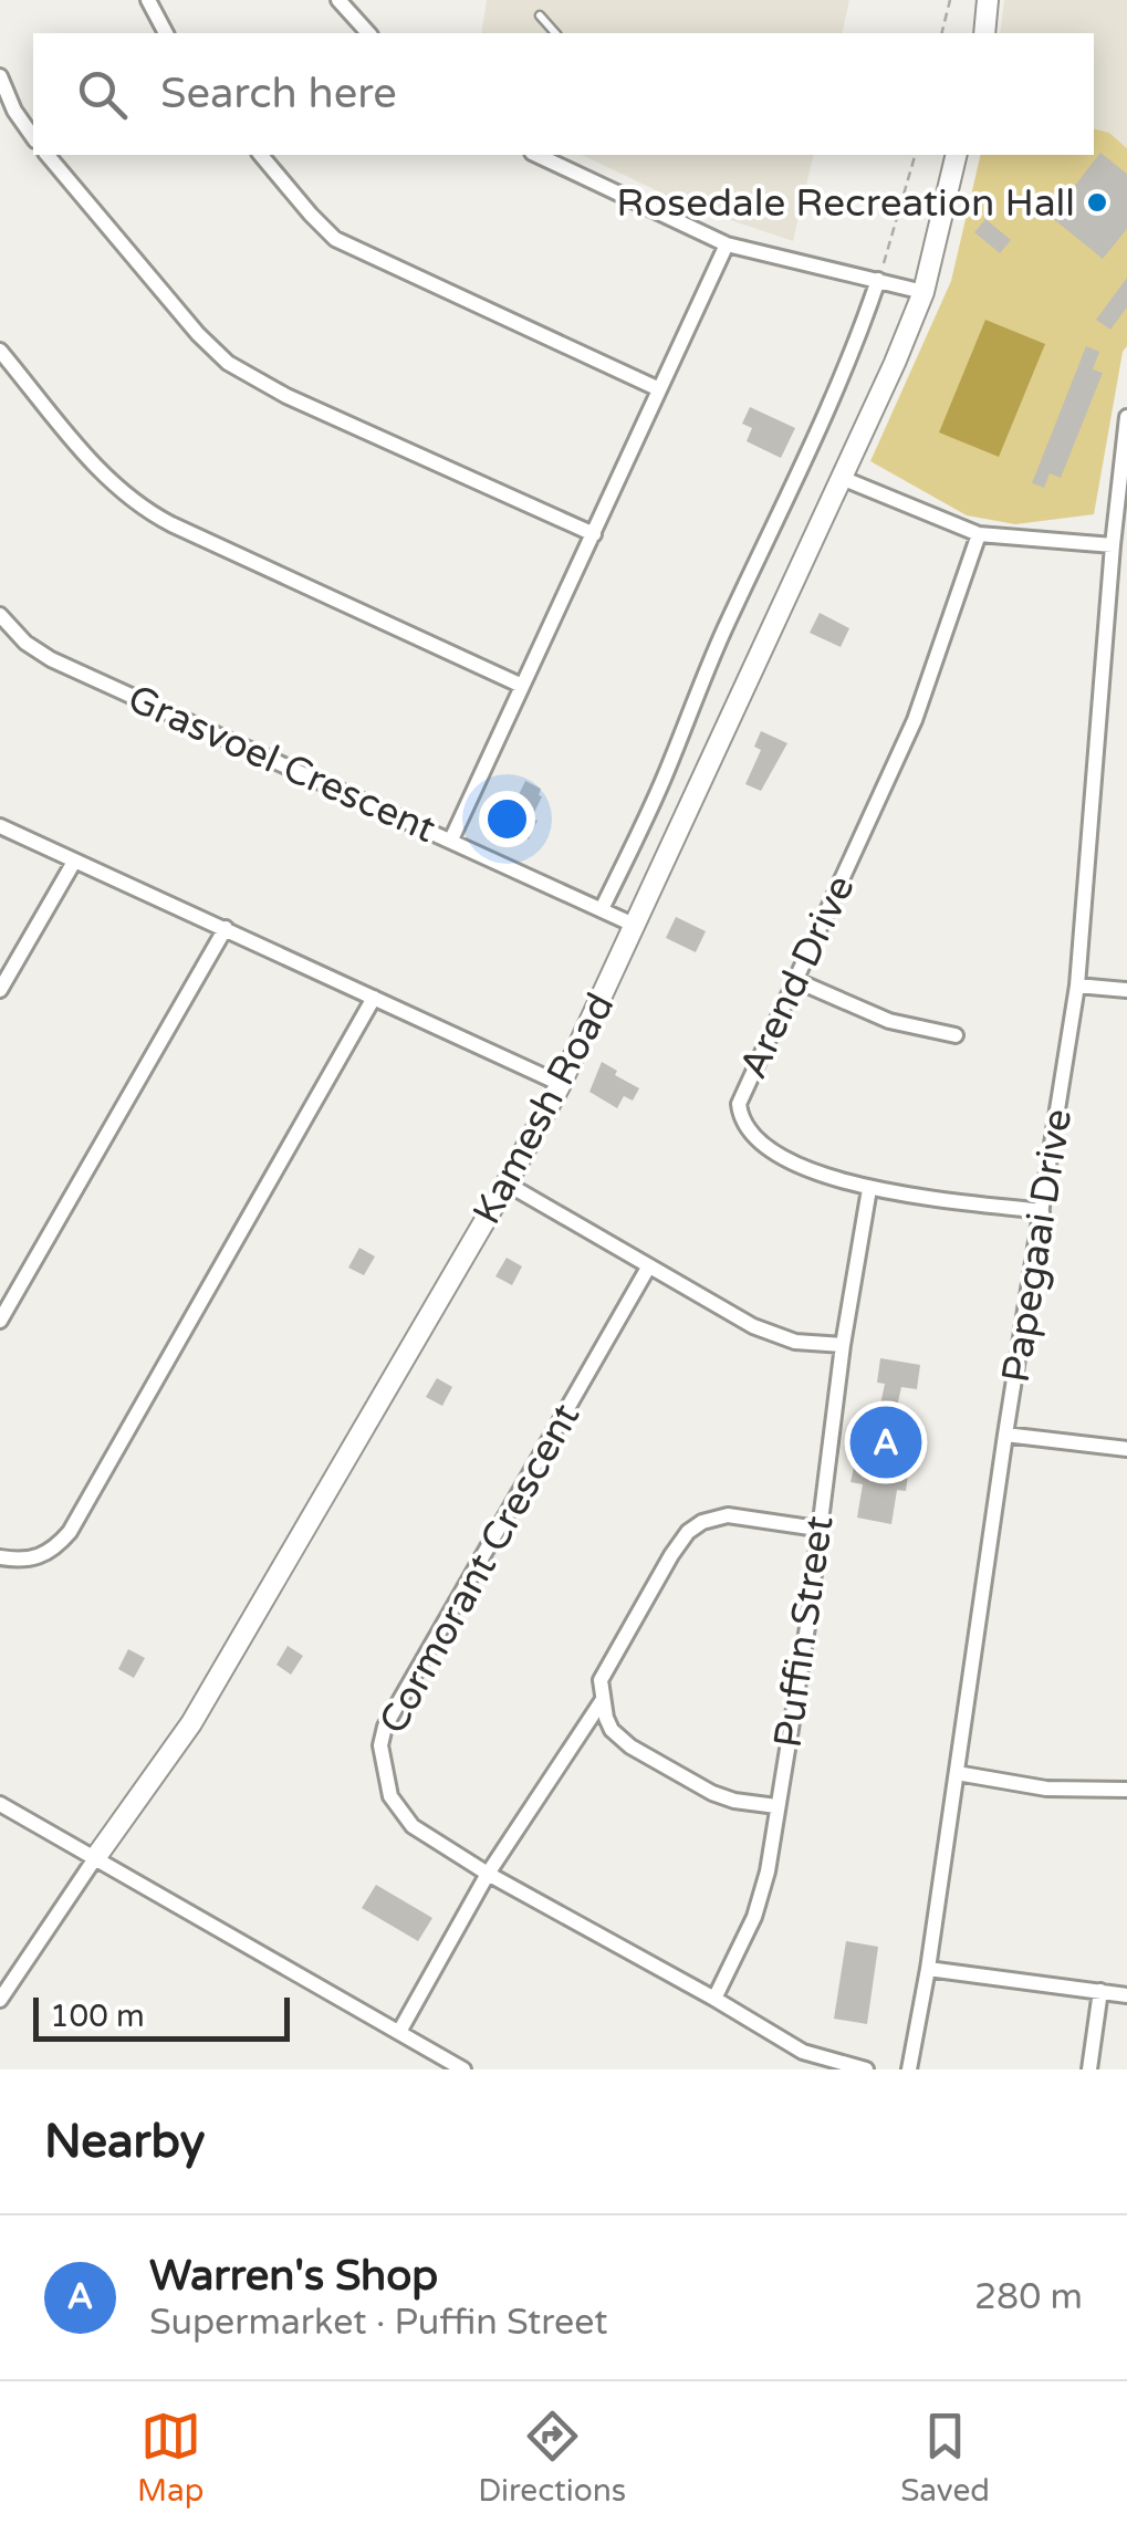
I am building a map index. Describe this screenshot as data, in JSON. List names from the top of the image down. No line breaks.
{"streets":{"street":["Grasvoel Crescent","Arend Drive","Kamesh Road","Papegaai Drive","Cormorant Crescent","Puffin Street"]},"crossings":[["Grasvoel Crescent","Kamesh Road"],["Arend Drive","Papegaai Drive"],["Arend Drive","Puffin Street"],["Cormorant Crescent","Puffin Street"]],"places":["Rosedale Recreation Hall"],"scale_bar":"100 m","page":{"search":"Search here","pins":"A","scale":"100 m","heading":"Nearby","list":[{"mark":"A","name":"Warren's Shop","note":"Supermarket · Puffin Street","value":"280 m"}],"nav":["Map","Directions","Saved"]}}
